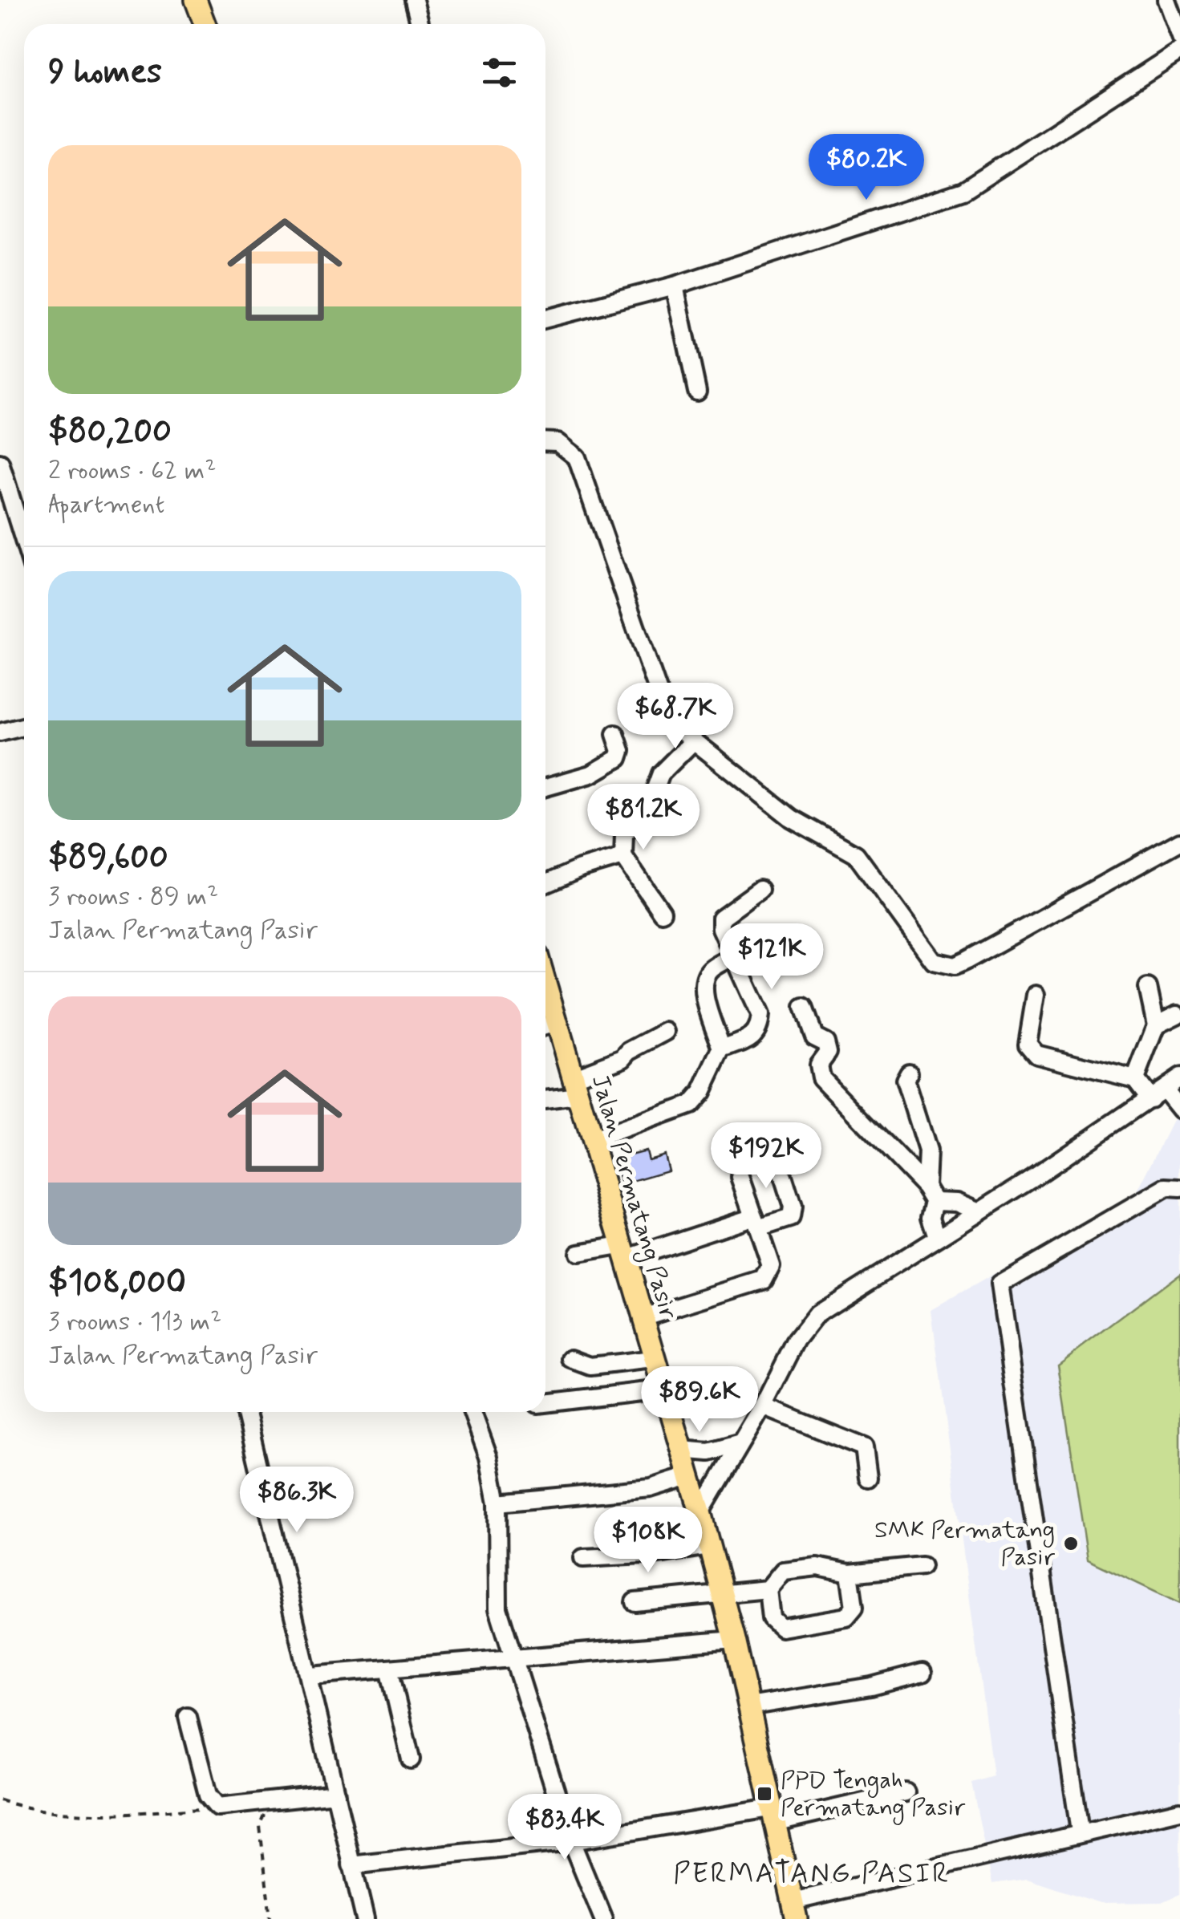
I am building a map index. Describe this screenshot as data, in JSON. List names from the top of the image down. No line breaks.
{"streets":{"main road":["Jalan Permatang Pasir"]},"districts":["PERMATANG PASIR"],"places":{"other":["SMK Permatang Pasir"],"transit":["PPD Tengah Permatang Pasir"]},"page":{"heading":"9 homes","list":[{"name":"$80,200","note":"2 rooms · 62 m² · Apartment"},{"name":"$89,600","note":"3 rooms · 89 m² · Jalan Permatang Pasir"},{"name":"$108,000","note":"3 rooms · 113 m² · Jalan Permatang Pasir"}],"price":["$80.2K","$68.7K","$81.2K","$121K","$192K","$89.6K","$86.3K","$108K","$83.4K"]}}
